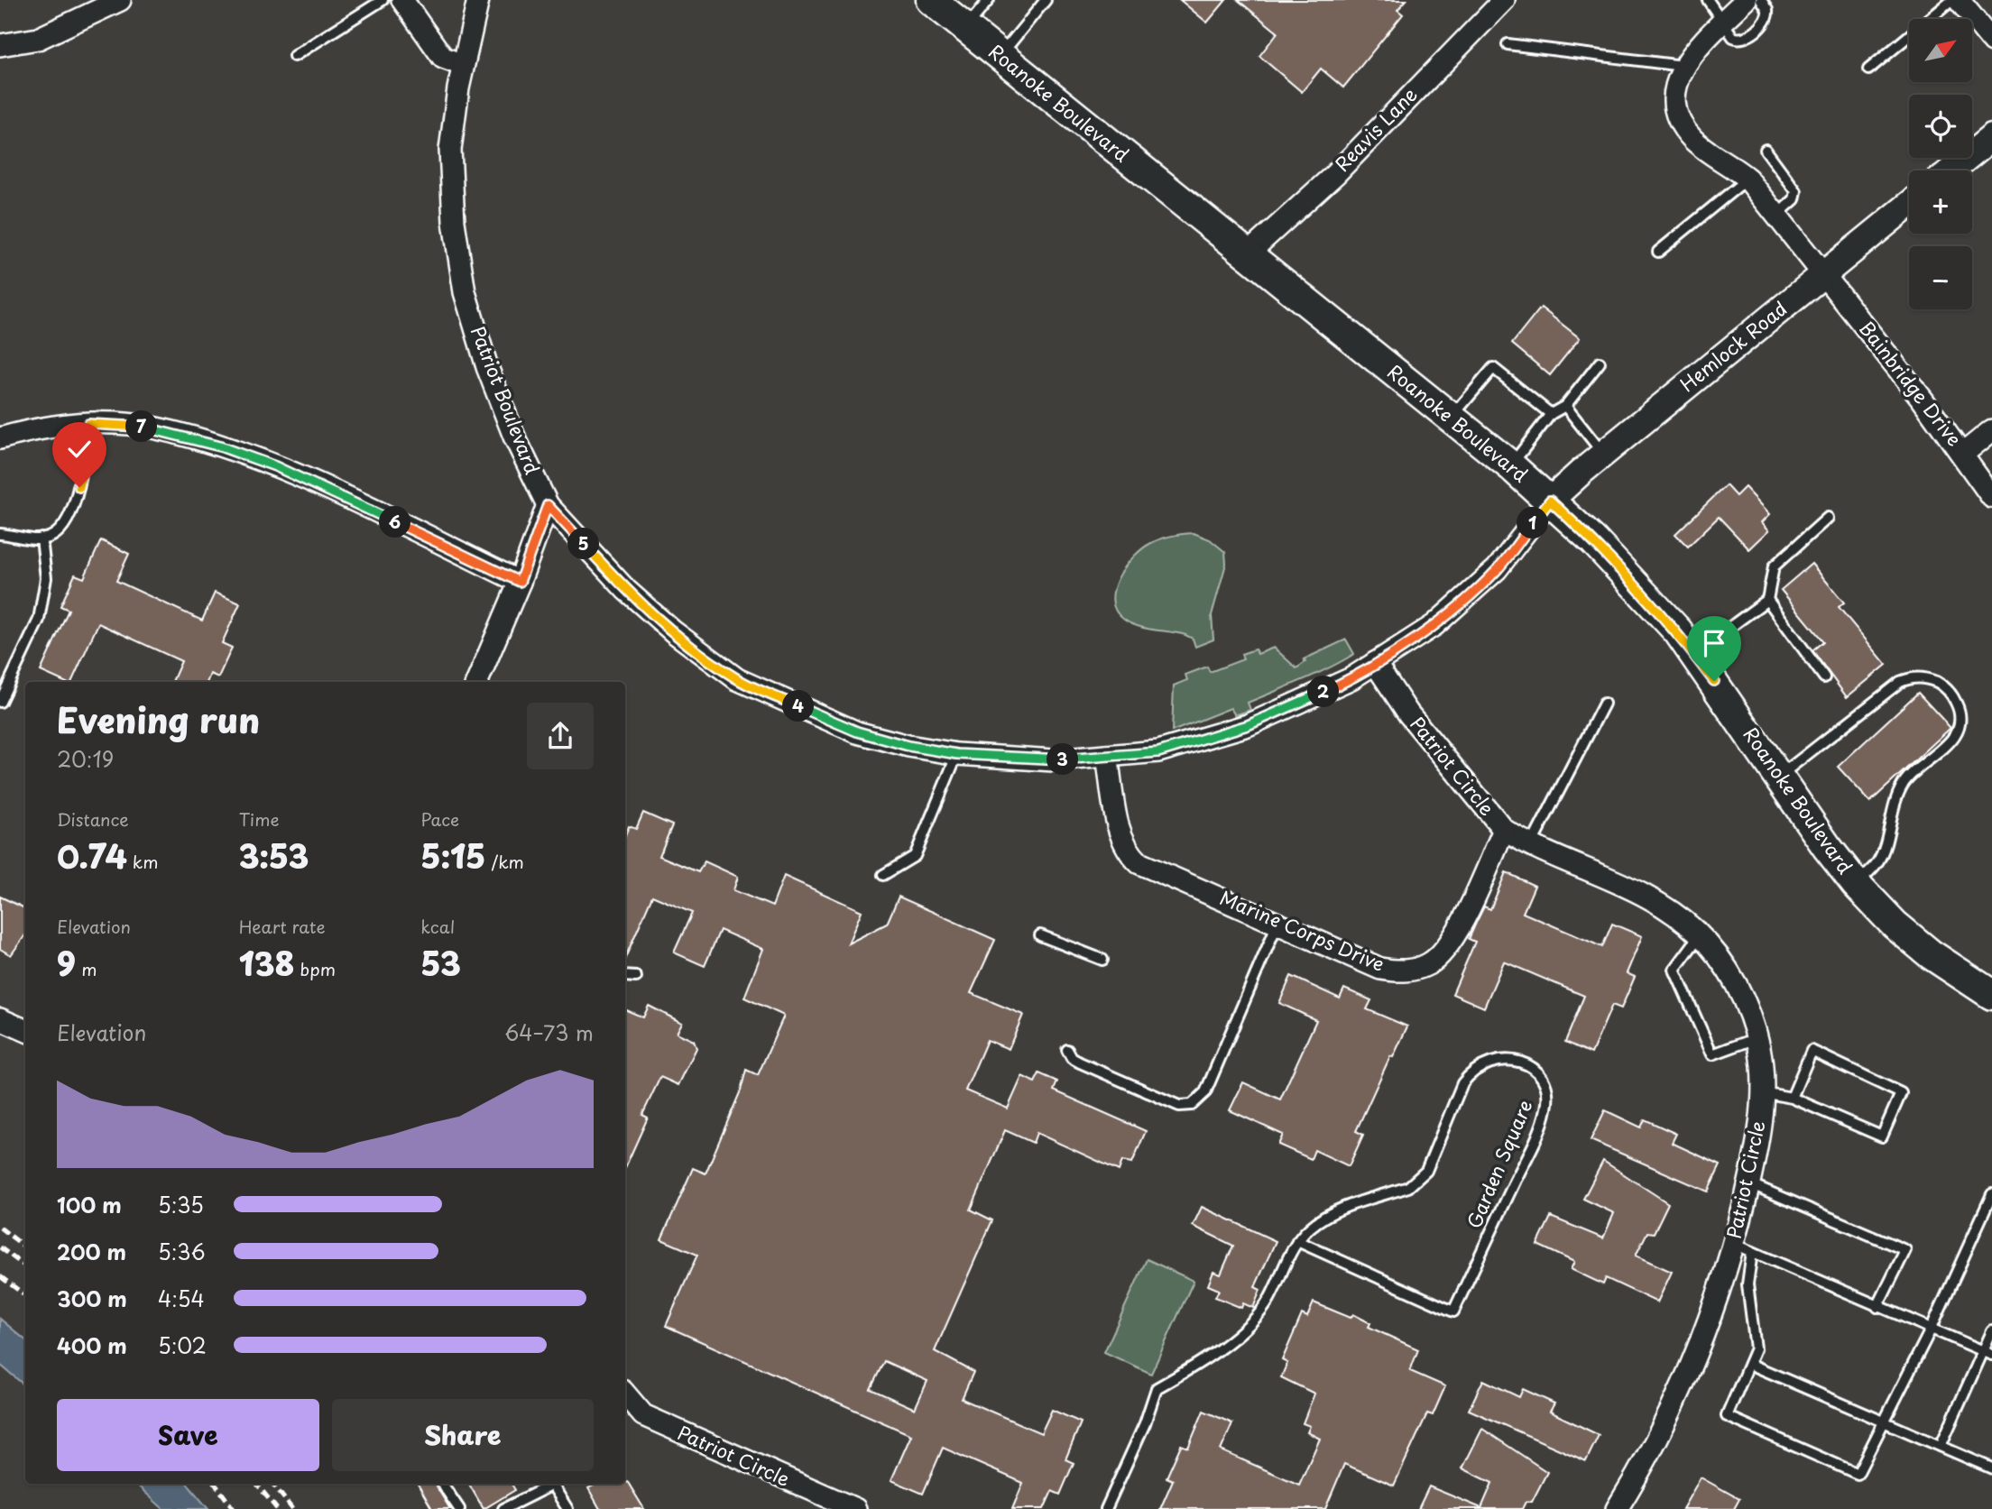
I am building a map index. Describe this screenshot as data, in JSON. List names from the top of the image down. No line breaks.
{"streets":{"main road":["Roanoke Boulevard"],"street":["Reavis Lane","Hemlock Road","Bainbridge Drive","Patriot Boulevard","Patriot Circle","Marine Corps Drive"],"lane":["Garden Square"]},"crossings":[["Roanoke Boulevard","Reavis Lane"],["Roanoke Boulevard","Hemlock Road"],["Roanoke Boulevard","Patriot Boulevard"],["Hemlock Road","Bainbridge Drive"],["Hemlock Road","Patriot Boulevard"],["Patriot Boulevard","Patriot Circle"],["Patriot Boulevard","Marine Corps Drive"],["Patriot Circle","Marine Corps Drive"]],"north":"top right","page":{"map_buttons":["+","−"],"pins":["7","6","1","5","2","4","3"],"heading":["Evening run","20:19"],"stats":[["Distance","0.74 km"],["Time","3:53"],["Pace","5:15 /km"],["Elevation","9 m"],["Heart rate","138 bpm"],["kcal","53"]],"chart":["Elevation","64–73 m"],"list":[{"name":"100 m","note":"5:35"},{"name":"200 m","note":"5:36"},{"name":"300 m","note":"4:54"},{"name":"400 m","note":"5:02"}],"buttons":["Save","Share"]}}
